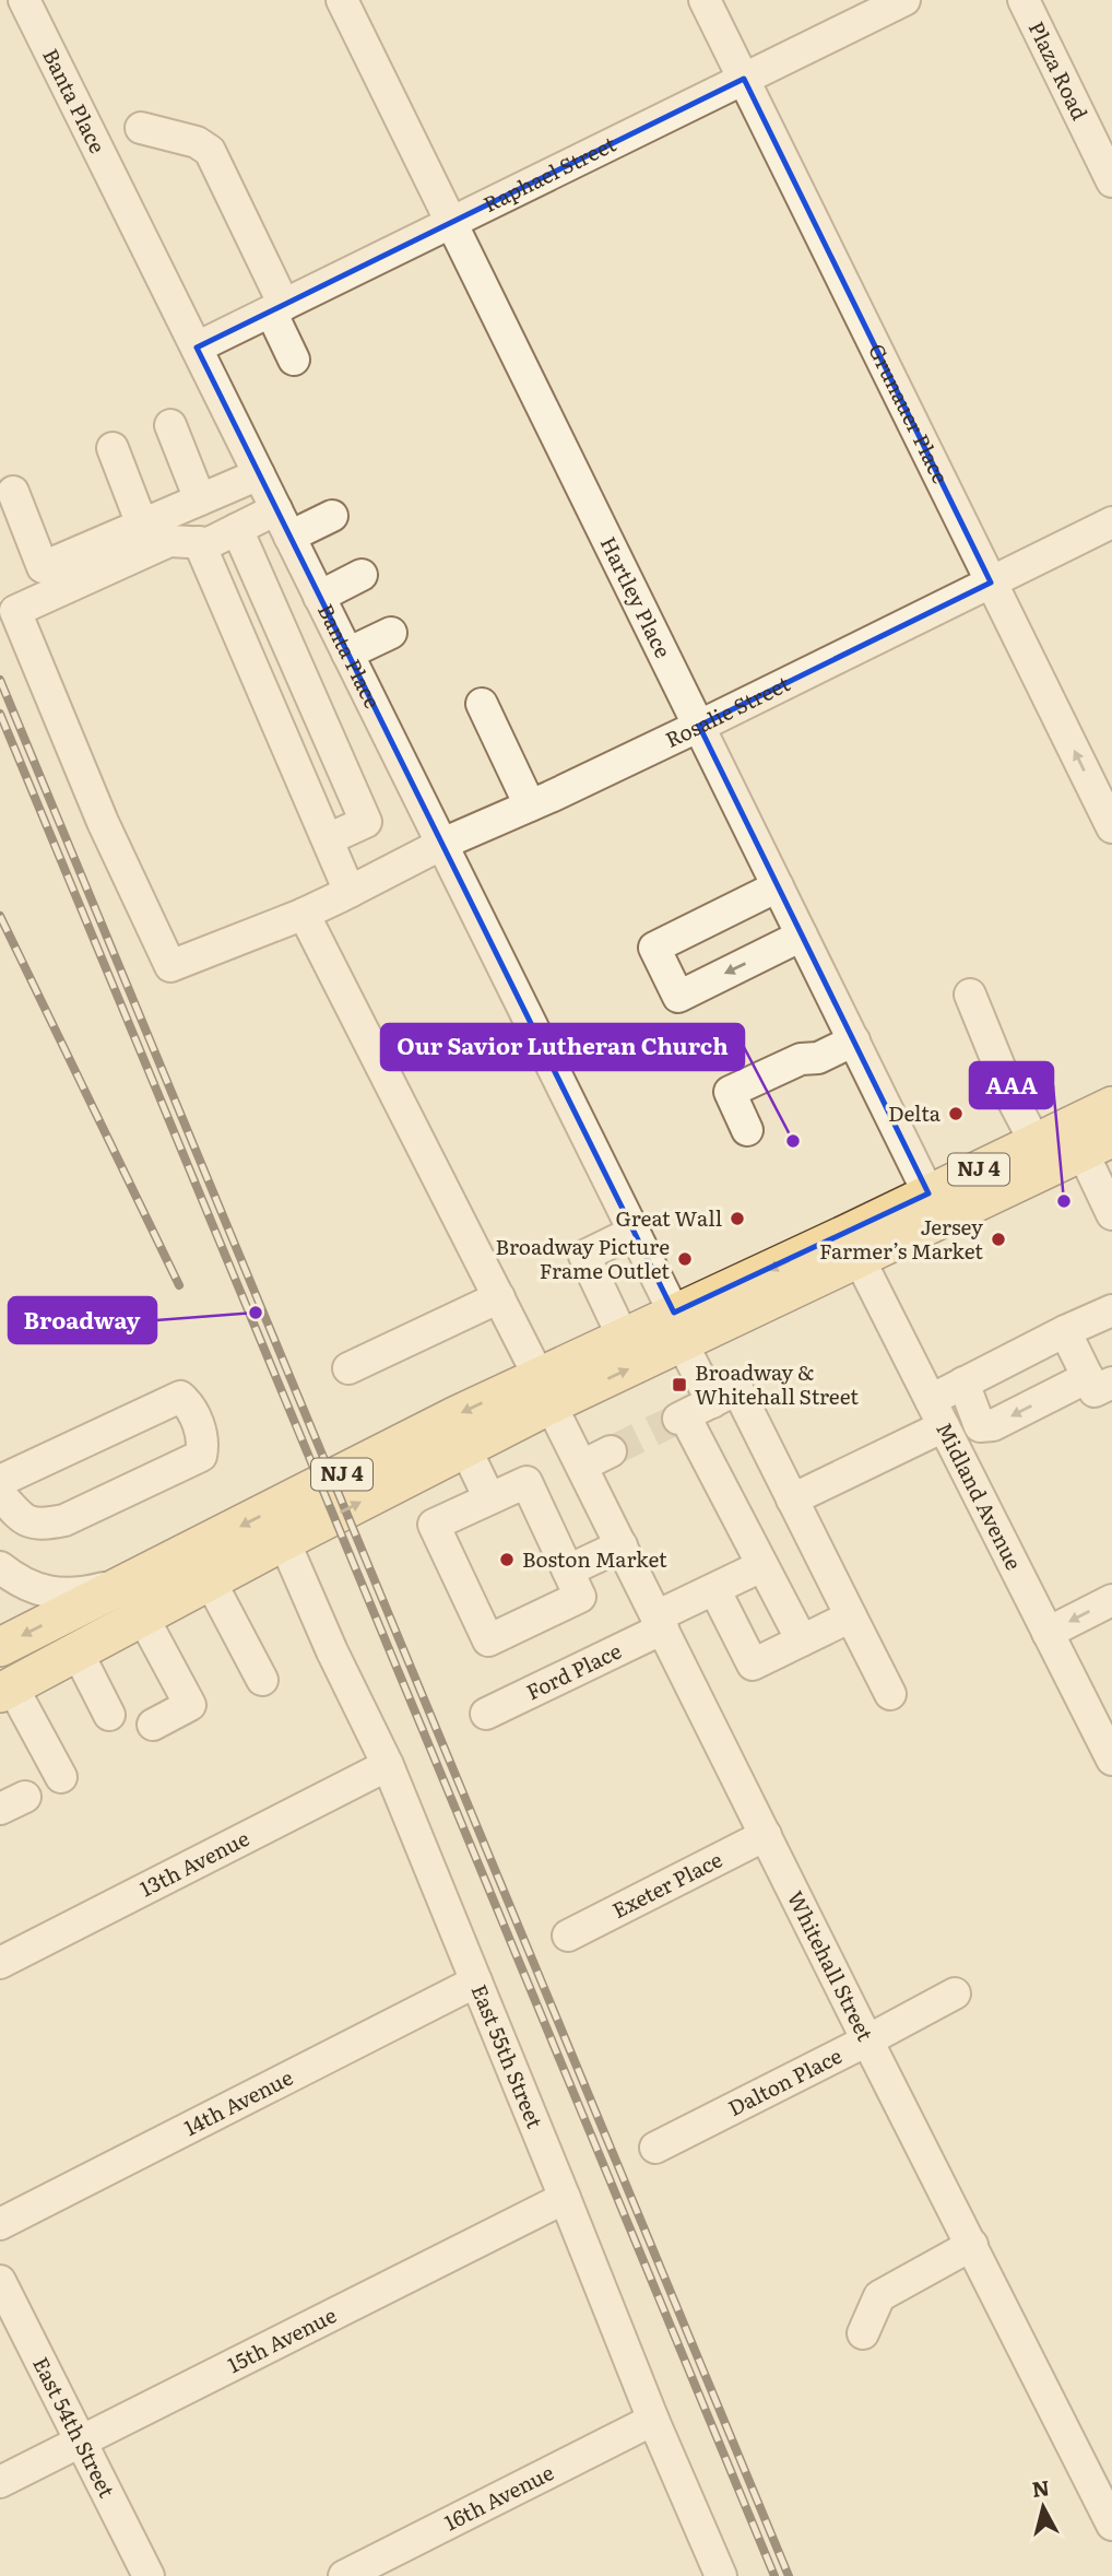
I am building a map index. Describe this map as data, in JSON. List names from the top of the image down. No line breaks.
{"streets":{"main road":["NJ 4"],"street":["Plaza Road","Banta Place","Raphael Street","Grunauer Place","Hartley Place","Rosalie Street","Midland Avenue","Ford Place","13th Avenue","Exeter Place","Whitehall Street","East 55th Street","Dalton Place","14th Avenue","15th Avenue","East 54th Street","16th Avenue"]},"crossings":[["Banta Place","Raphael Street"],["Banta Place","Rosalie Street"],["Banta Place","NJ 4"],["Raphael Street","Grunauer Place"],["Raphael Street","Hartley Place"],["Grunauer Place","Rosalie Street"],["Hartley Place","Rosalie Street"],["Hartley Place","NJ 4"],["Rosalie Street","Whitehall Street"],["NJ 4","Midland Avenue"],["NJ 4","Whitehall Street"],["NJ 4","East 55th Street"],["Ford Place","Whitehall Street"],["13th Avenue","East 55th Street"],["Exeter Place","Whitehall Street"],["Whitehall Street","Dalton Place"],["East 55th Street","14th Avenue"],["East 55th Street","15th Avenue"],["East 55th Street","16th Avenue"],["15th Avenue","East 54th Street"]],"places":{"other":["Delta","Our Savior Lutheran Church","AAA","Great Wall","Jersey Farmer’s Market","Broadway Picture Frame Outlet","Broadway","Boston Market"],"transit":["Broadway & Whitehall Street"]},"north":"top"}
